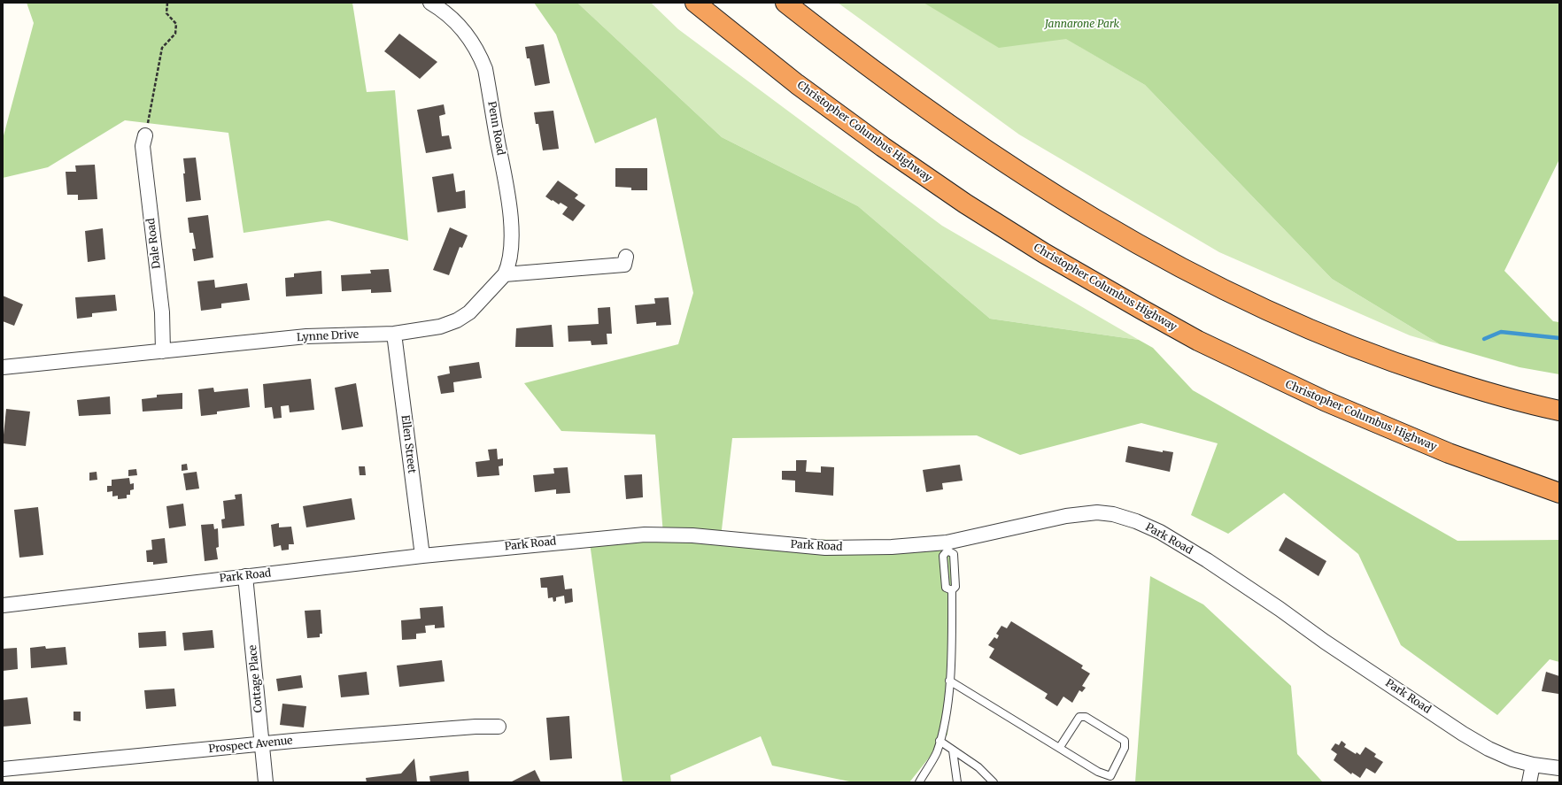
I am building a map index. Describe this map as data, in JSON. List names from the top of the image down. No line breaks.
{"streets":{"highway":["Christopher Columbus Highway"],"street":["Penn Road","Dale Road","Lynne Drive","Ellen Street","Park Road","Cottage Place","Prospect Avenue"]},"crossings":[["Penn Road","Lynne Drive"],["Dale Road","Lynne Drive"],["Lynne Drive","Ellen Street"],["Ellen Street","Park Road"],["Park Road","Cottage Place"],["Cottage Place","Prospect Avenue"]],"parks":["Jannarone Park"]}
